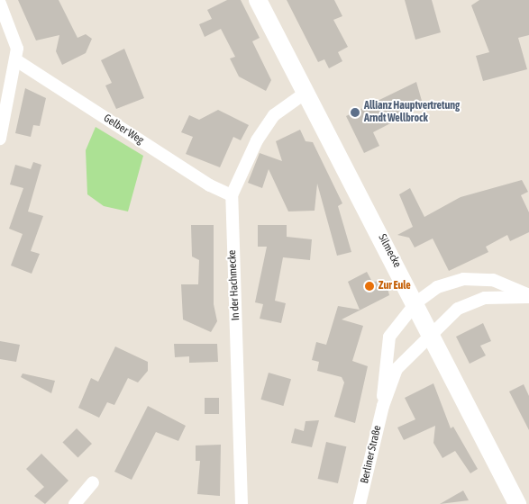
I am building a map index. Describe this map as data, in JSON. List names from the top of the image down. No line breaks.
{"streets":{"main road":["Silmecke"],"street":["Gelber Weg","In der Hachmecke","Berliner Straße"]},"crossings":[["Gelber Weg","In der Hachmecke"],["Silmecke","In der Hachmecke"],["Silmecke","Berliner Straße"]],"places":["Allianz Hauptvertretung Arndt Wellbrock","Zur Eule"]}
